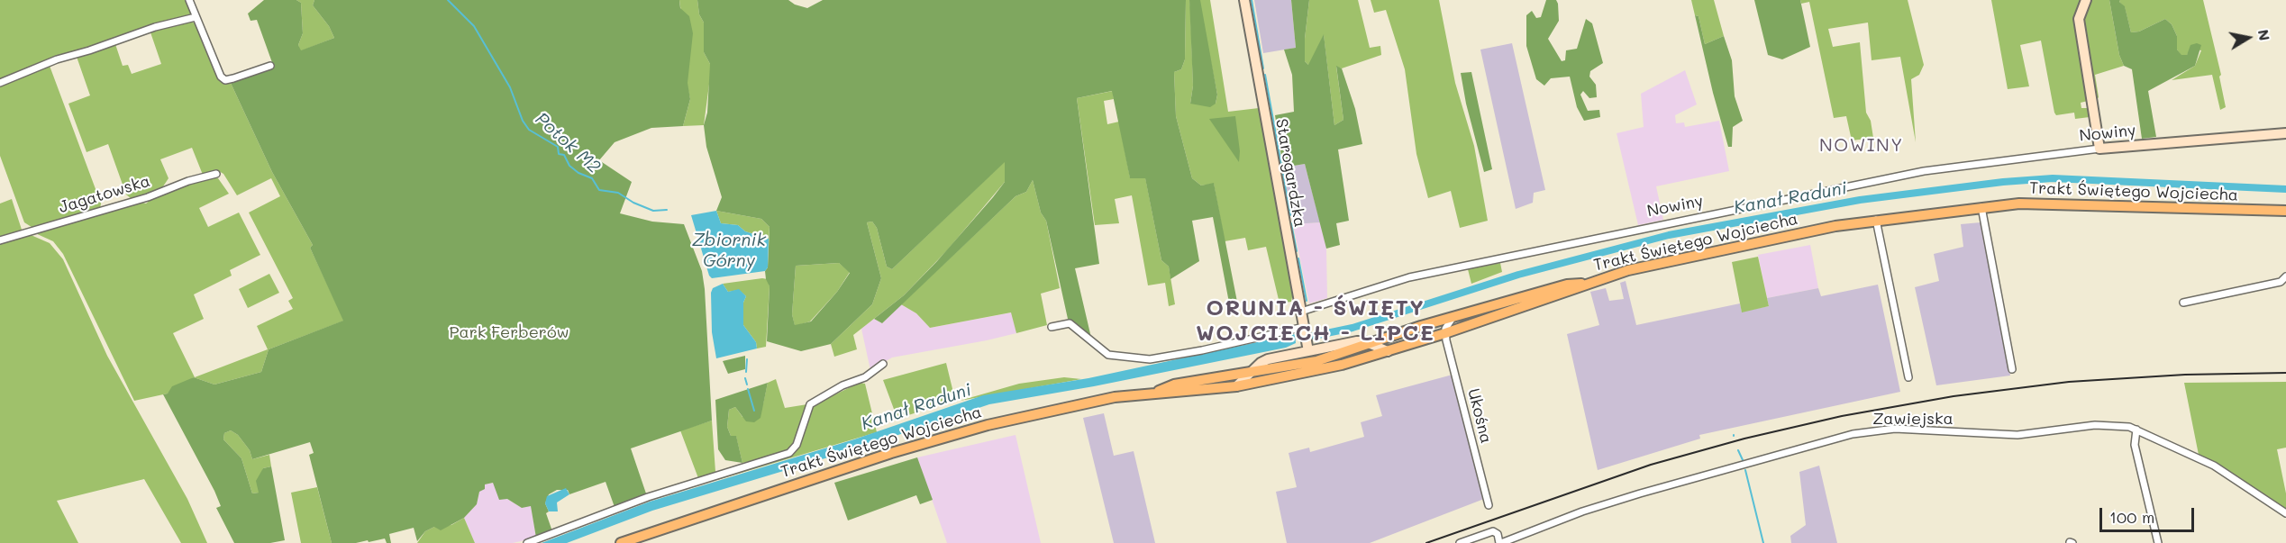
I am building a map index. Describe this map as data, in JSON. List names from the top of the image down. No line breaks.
{"streets":{"main road":["Nowiny","Starogardzka","Trakt Świętego Wojciecha"],"street":["Jagatowska","Ukośna","Zawiejska"]},"crossings":[["Nowiny","Starogardzka"],["Trakt Świętego Wojciecha","Ukośna"]],"districts":["NOWINY","ORUNIA - ŚWIĘTY WOJCIECH - LIPCE"],"water":["Potok M2","Kanał Raduni","Zbiornik Górny"],"parks":["Park Ferberów"],"scale_bar":"100 m","north":"right"}
